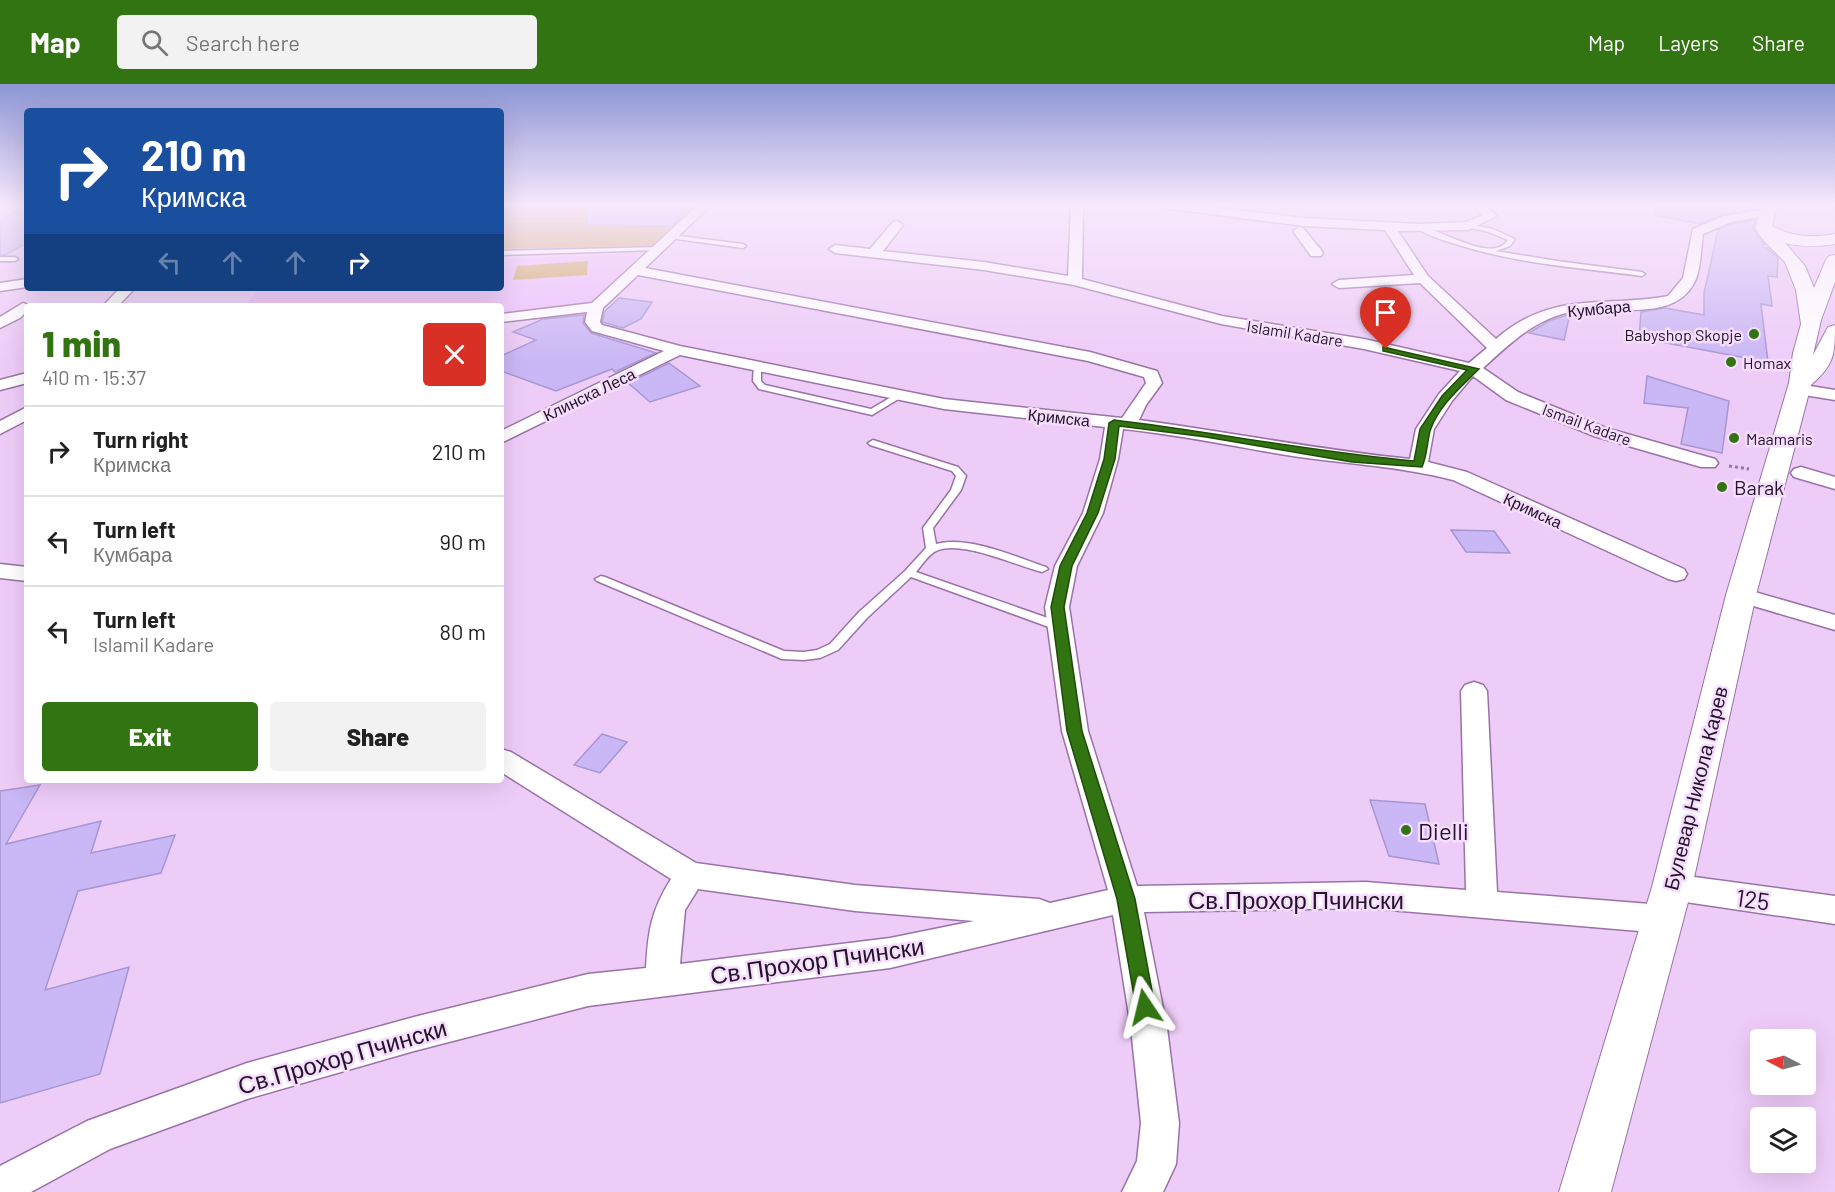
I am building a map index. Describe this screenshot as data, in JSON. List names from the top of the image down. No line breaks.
{"streets":{"street":["Кумбара","Islamil Kadare","Клинска Леса","Кримска","Ismail Kadare","Булевар Никола Карев","Св.Прохор Пчински","125"]},"crossings":[["Кумбара","Islamil Kadare"],["Кумбара","Кримска"],["Кумбара","Ismail Kadare"],["Islamil Kadare","Ismail Kadare"],["Клинска Леса","Кримска"],["Булевар Никола Карев","Св.Прохор Пчински"],["Булевар Никола Карев","125"],["Св.Прохор Пчински","125"]],"places":["Babyshop Skopje","Homax","Maamaris","Barak","Dielli"],"north":"left","page":{"header":"Map","search":"Search here","nav":["Map","Layers","Share"],"turn":["210 m","Кримска"],"heading":["1 min","410 m · 15:37"],"list":[{"name":"Turn right","note":"Кримска","value":"210 m"},{"name":"Turn left","note":"Кумбара","value":"90 m"},{"name":"Turn left","note":"Islamil Kadare","value":"80 m"}],"buttons":["Exit","Share"]}}
